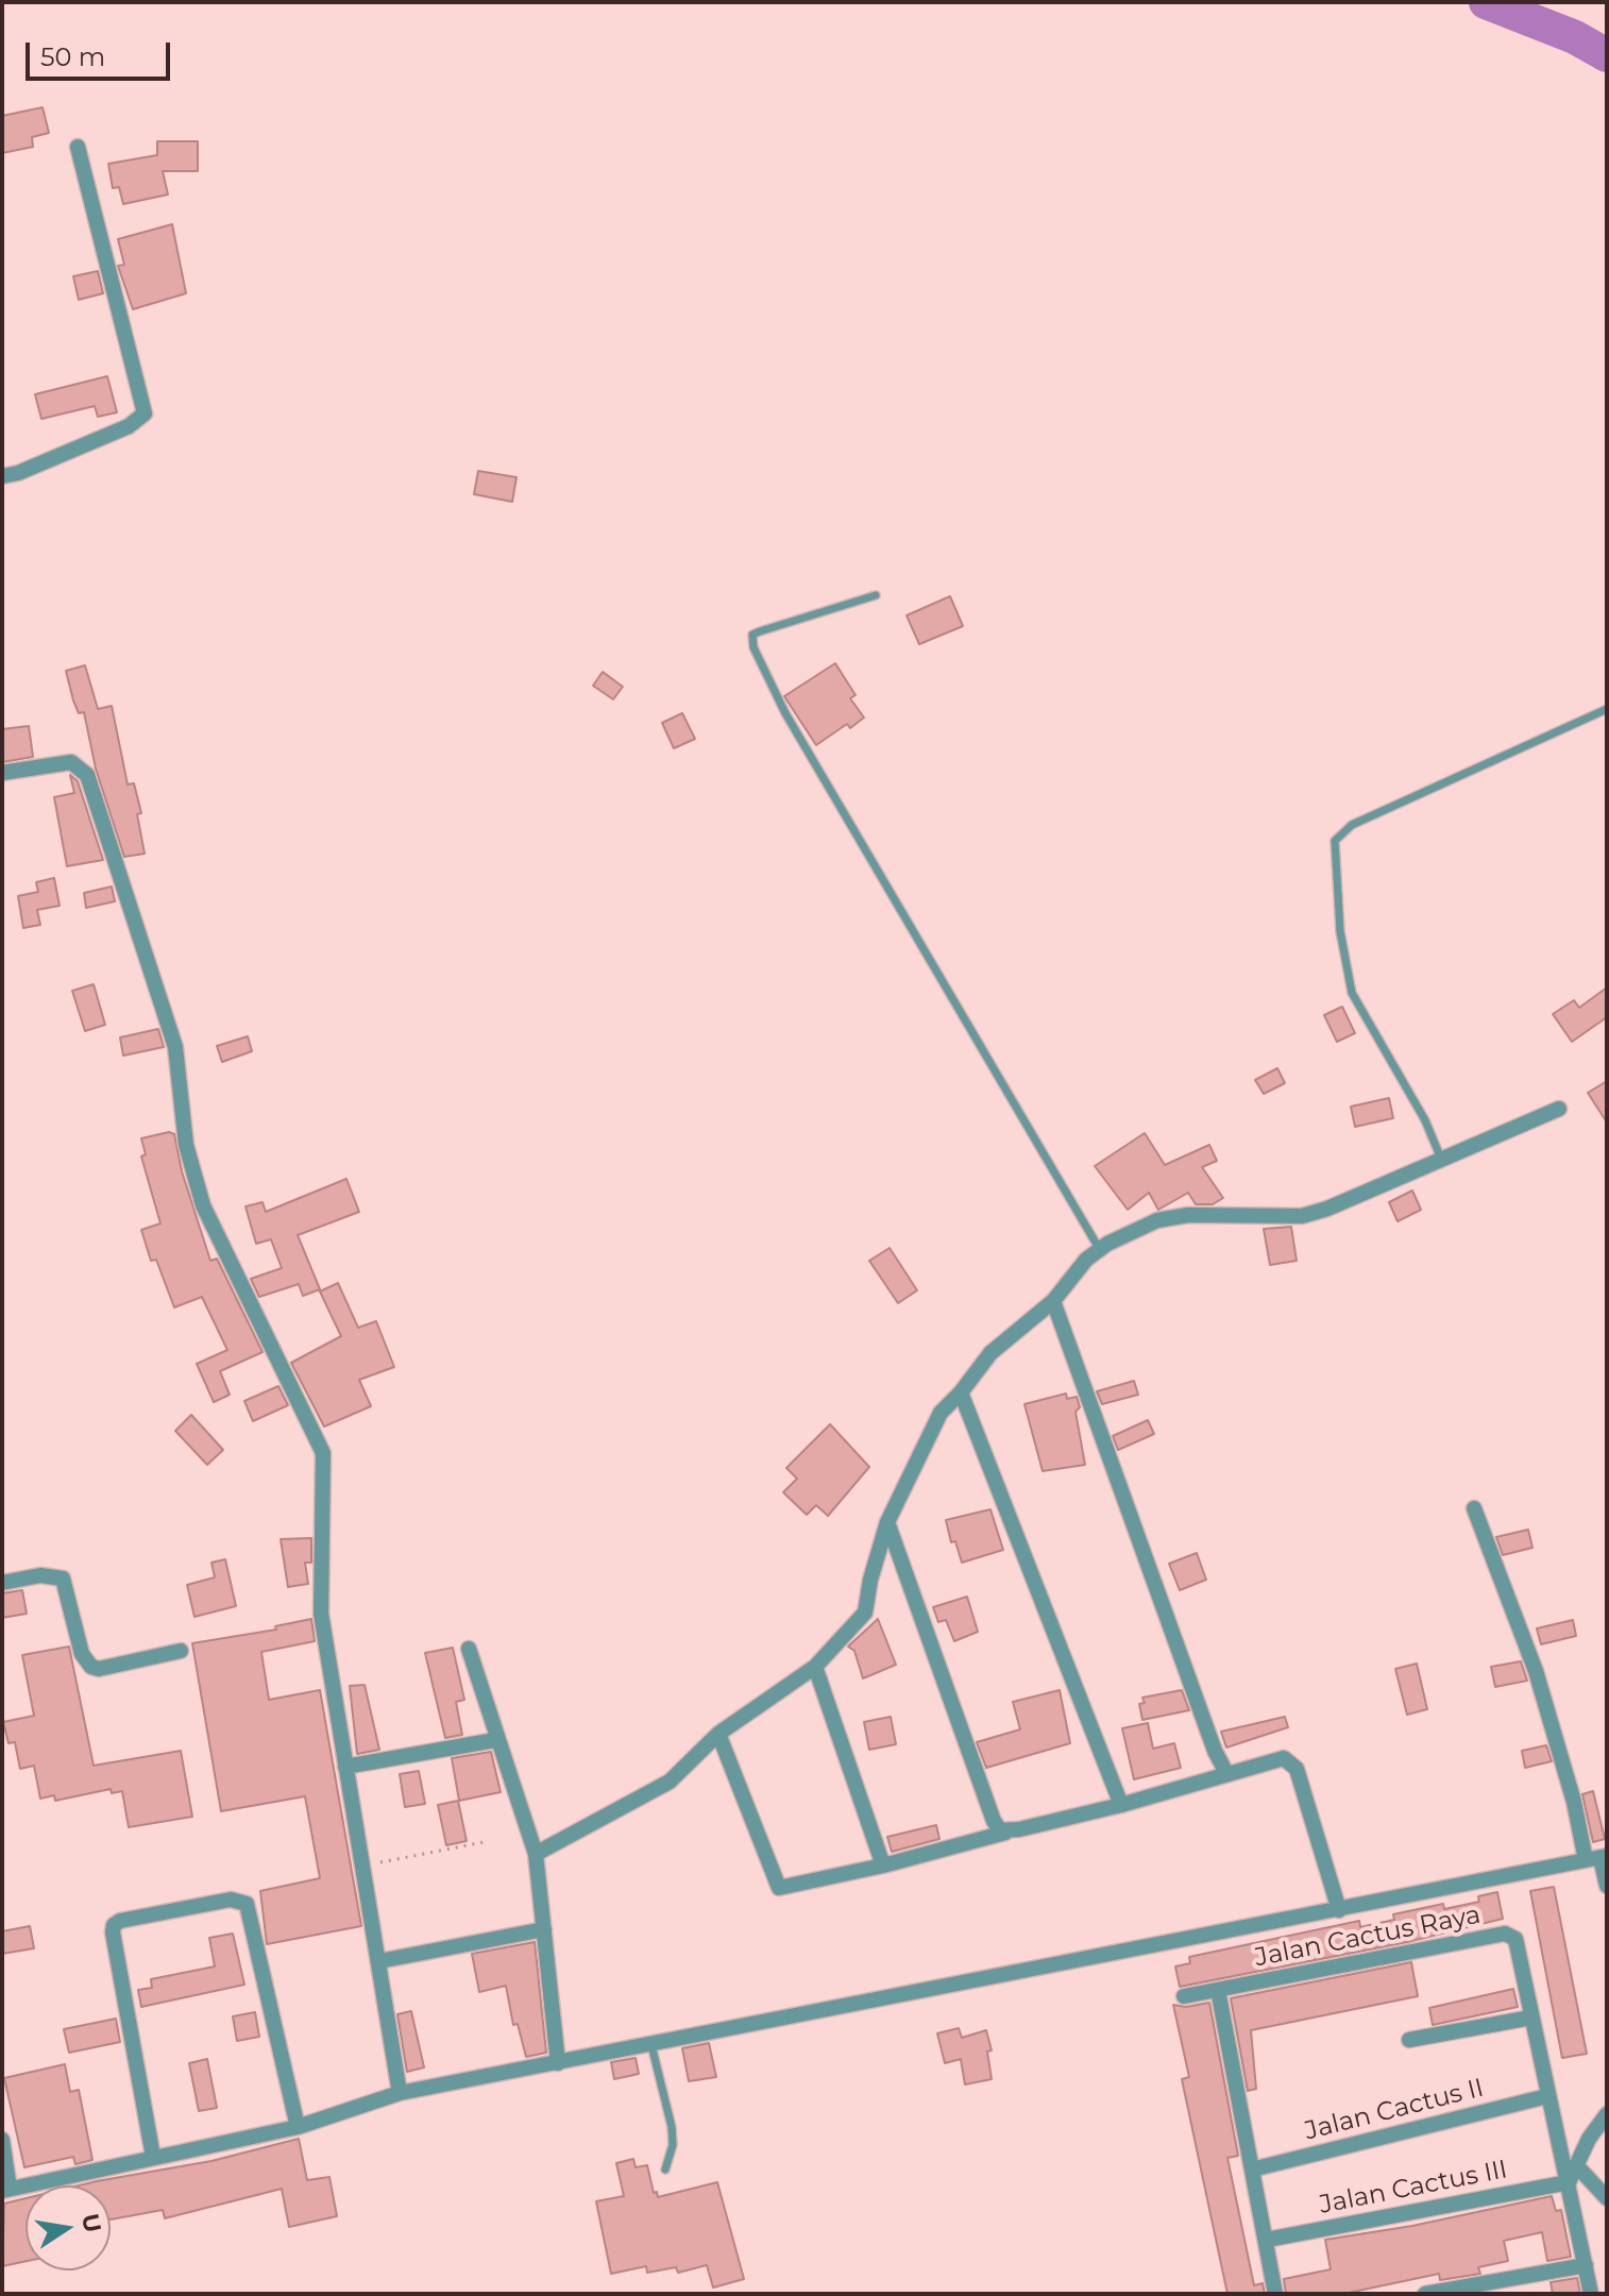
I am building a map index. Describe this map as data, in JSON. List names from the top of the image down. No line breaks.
{"streets":{"street":["Jalan Cactus Raya","Jalan Cactus II","Jalan Cactus III"]},"crossings":[["Jalan Cactus Raya","Jalan Cactus II"],["Jalan Cactus Raya","Jalan Cactus III"]],"scale_bar":"50 m","north":"right"}
